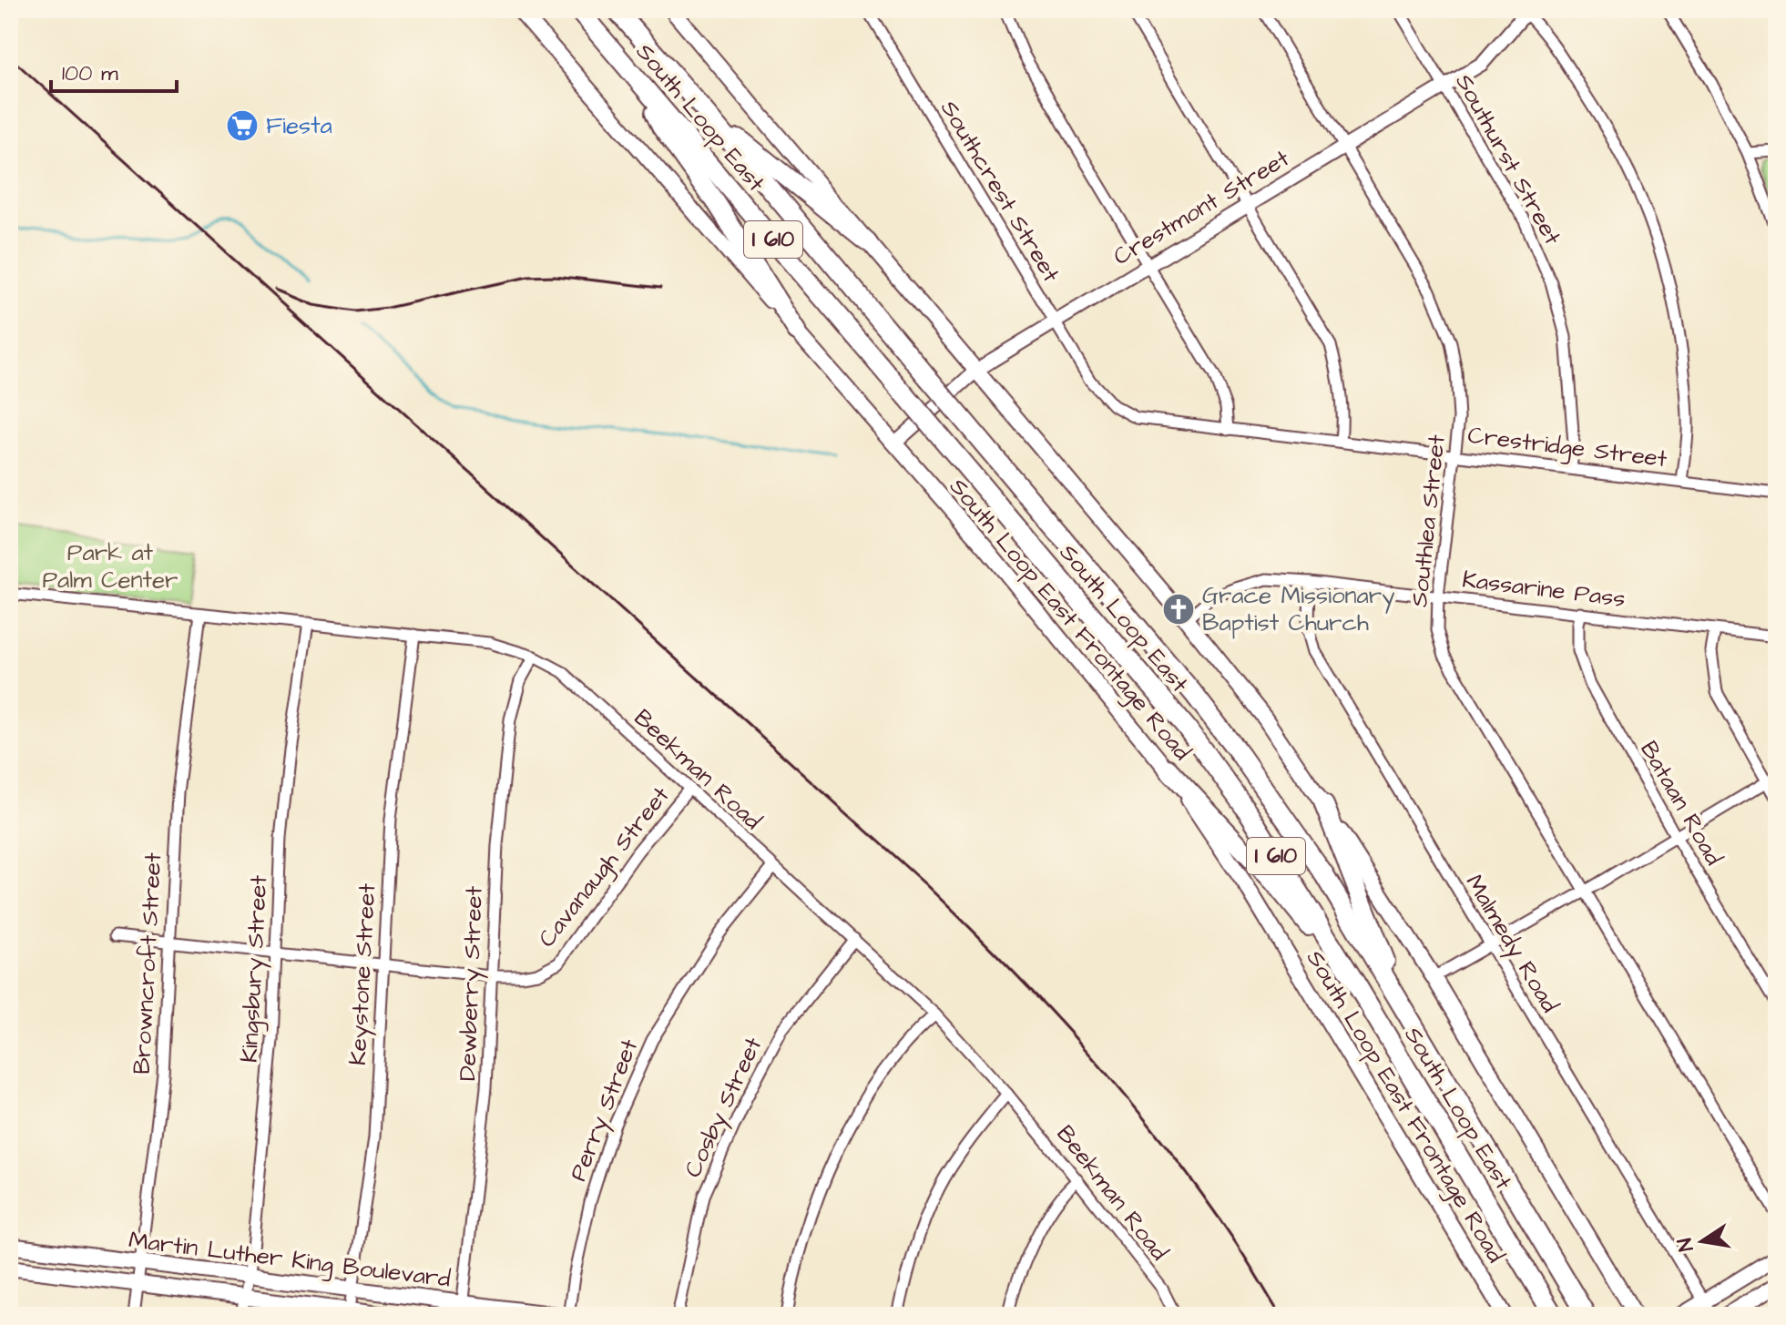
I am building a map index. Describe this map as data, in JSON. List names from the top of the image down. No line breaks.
{"streets":{"highway":["South Loop East","I 610"],"main road":["South Loop East Frontage Road","Martin Luther King Boulevard"],"street":["Southurst Street","Southcrest Street","Crestmont Street","Crestridge Street","Southlea Street","Kassarine Pass","Beekman Road","Bataan Road","Cavanaugh Street","Malmedy Road","Browncroft Street","Kingsbury Street","Keystone Street","Dewberry Street","Cosby Street","Perry Street"]},"crossings":[["Southurst Street","Crestmont Street"],["Southurst Street","Crestridge Street"],["Southcrest Street","Crestmont Street"],["Southcrest Street","Crestridge Street"],["Crestmont Street","Southlea Street"],["Crestmont Street","South Loop East Frontage Road"],["Crestridge Street","Southlea Street"],["Southlea Street","Kassarine Pass"],["Kassarine Pass","Bataan Road"],["Kassarine Pass","Malmedy Road"],["Beekman Road","Cavanaugh Street"],["Beekman Road","Browncroft Street"],["Beekman Road","Kingsbury Street"],["Beekman Road","Keystone Street"],["Beekman Road","Dewberry Street"],["Beekman Road","Cosby Street"],["Beekman Road","Perry Street"],["Cavanaugh Street","Browncroft Street"],["Cavanaugh Street","Kingsbury Street"],["Cavanaugh Street","Keystone Street"],["Cavanaugh Street","Dewberry Street"],["Browncroft Street","Martin Luther King Boulevard"],["Kingsbury Street","Martin Luther King Boulevard"],["Keystone Street","Martin Luther King Boulevard"],["Dewberry Street","Martin Luther King Boulevard"],["Perry Street","Martin Luther King Boulevard"]],"parks":["Park at Palm Center"],"places":{"supermarket":["Fiesta"],"church":["Grace Missionary Baptist Church"]},"scale_bar":"100 m","north":"left"}
